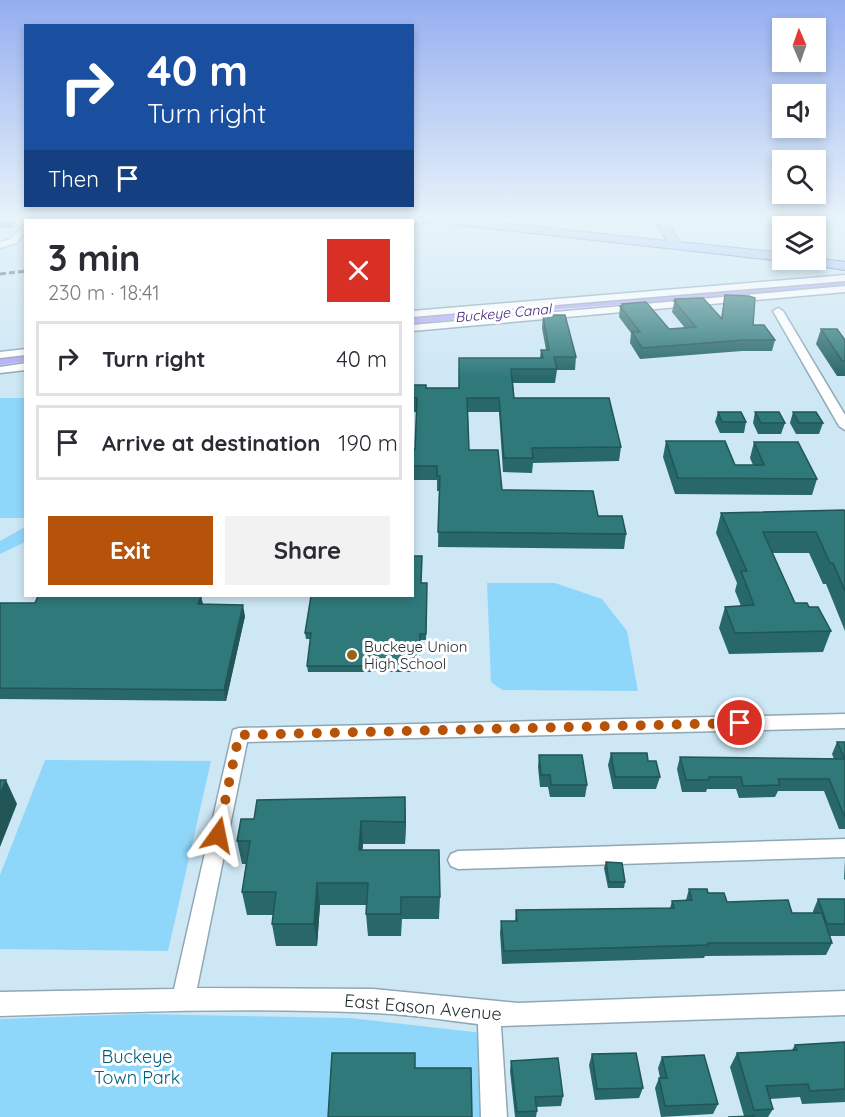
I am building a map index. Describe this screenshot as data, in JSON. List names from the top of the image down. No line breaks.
{"streets":{"street":["East Eason Avenue"]},"water":["Buckeye Canal"],"parks":["Buckeye Town Park"],"places":["Buckeye Union High School"],"north":"top","page":{"turn":["40 m","Turn right"],"then":"Then","heading":["3 min","230 m · 18:41"],"list":[{"name":"Turn right","value":"40 m"},{"name":"Arrive at destination","value":"190 m"}],"buttons":["Exit","Share"]}}
